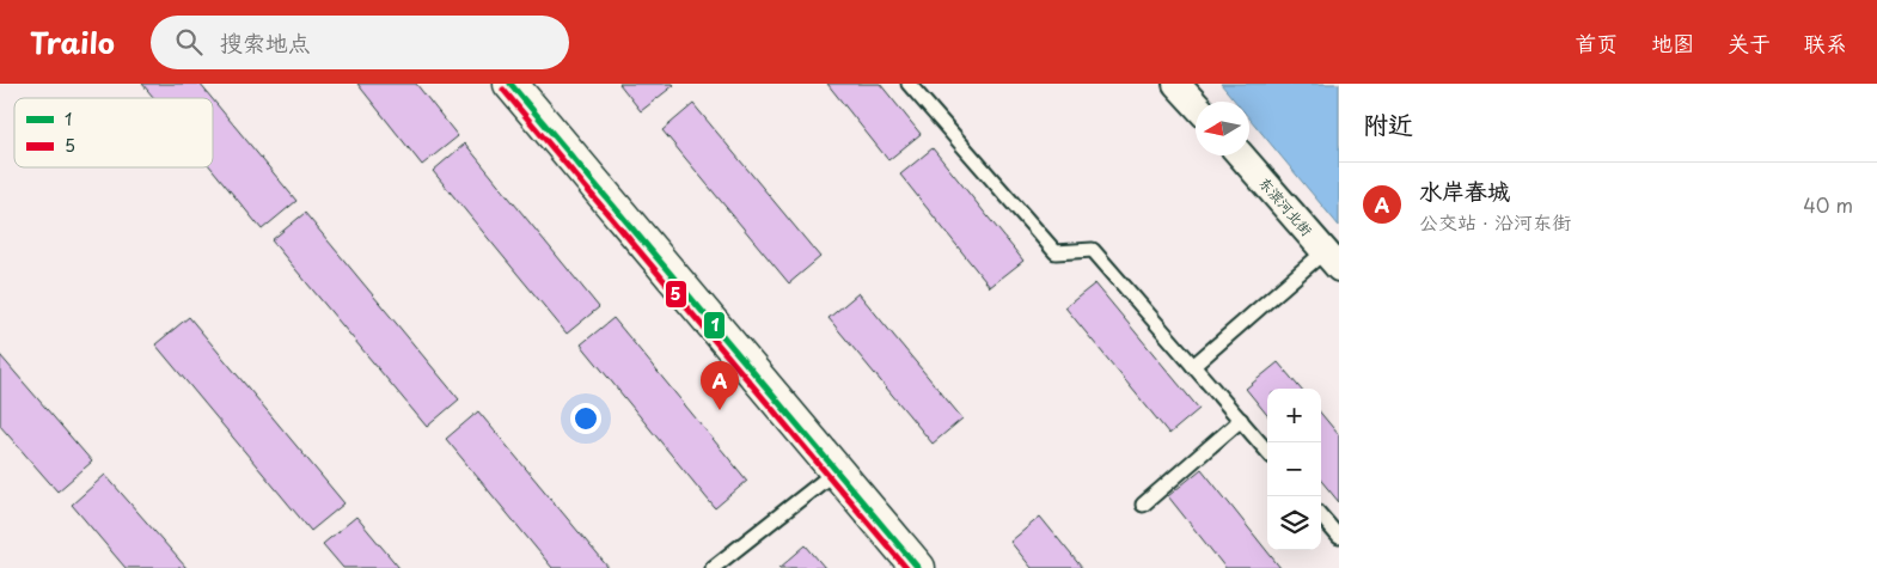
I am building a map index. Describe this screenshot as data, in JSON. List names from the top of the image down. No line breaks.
{"streets":{"street":["东滨河北街"]},"lines":["transit line 1","transit line 5"],"legend":["1","5"],"north":"left","page":{"header":"Trailo","search":"搜索地点","nav":["首页","地图","关于","联系"],"heading":"附近","list":[{"mark":"A","name":"水岸春城","note":"公交站 · 沿河东街","value":"40 m"}],"pins":"A","map_buttons":["+","−"]}}
